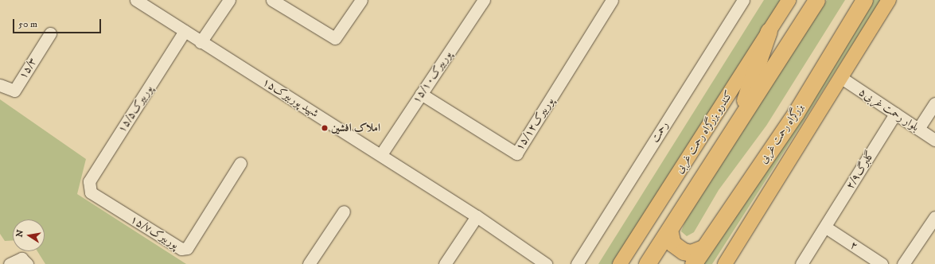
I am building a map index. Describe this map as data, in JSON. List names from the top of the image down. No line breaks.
{"streets":{"highway":["بزرگراه رحمت غربی"],"main road":["کندرو بزرگراه رحمت غربی"],"street":["۱۵/۳","پوربیرک۱۵/۱۰","شهید پوربیرک۱۵","پوربیرک۱۵/۵","بلوار رحمت غربی۵","پوربیرک۱۵/۱۲","رحمت","گلبرگ۲/۹","پوربیرک۱۵/۷","۲"]},"crossings":[["پوربیرک۱۵/۱۰","شهید پوربیرک۱۵"],["پوربیرک۱۵/۱۰","پوربیرک۱۵/۱۲"],["شهید پوربیرک۱۵","پوربیرک۱۵/۵"],["پوربیرک۱۵/۵","پوربیرک۱۵/۷"],["بلوار رحمت غربی۵","گلبرگ۲/۹"],["گلبرگ۲/۹","۲"]],"places":["املاک افشین"],"scale_bar":"50 m","north":"left"}
